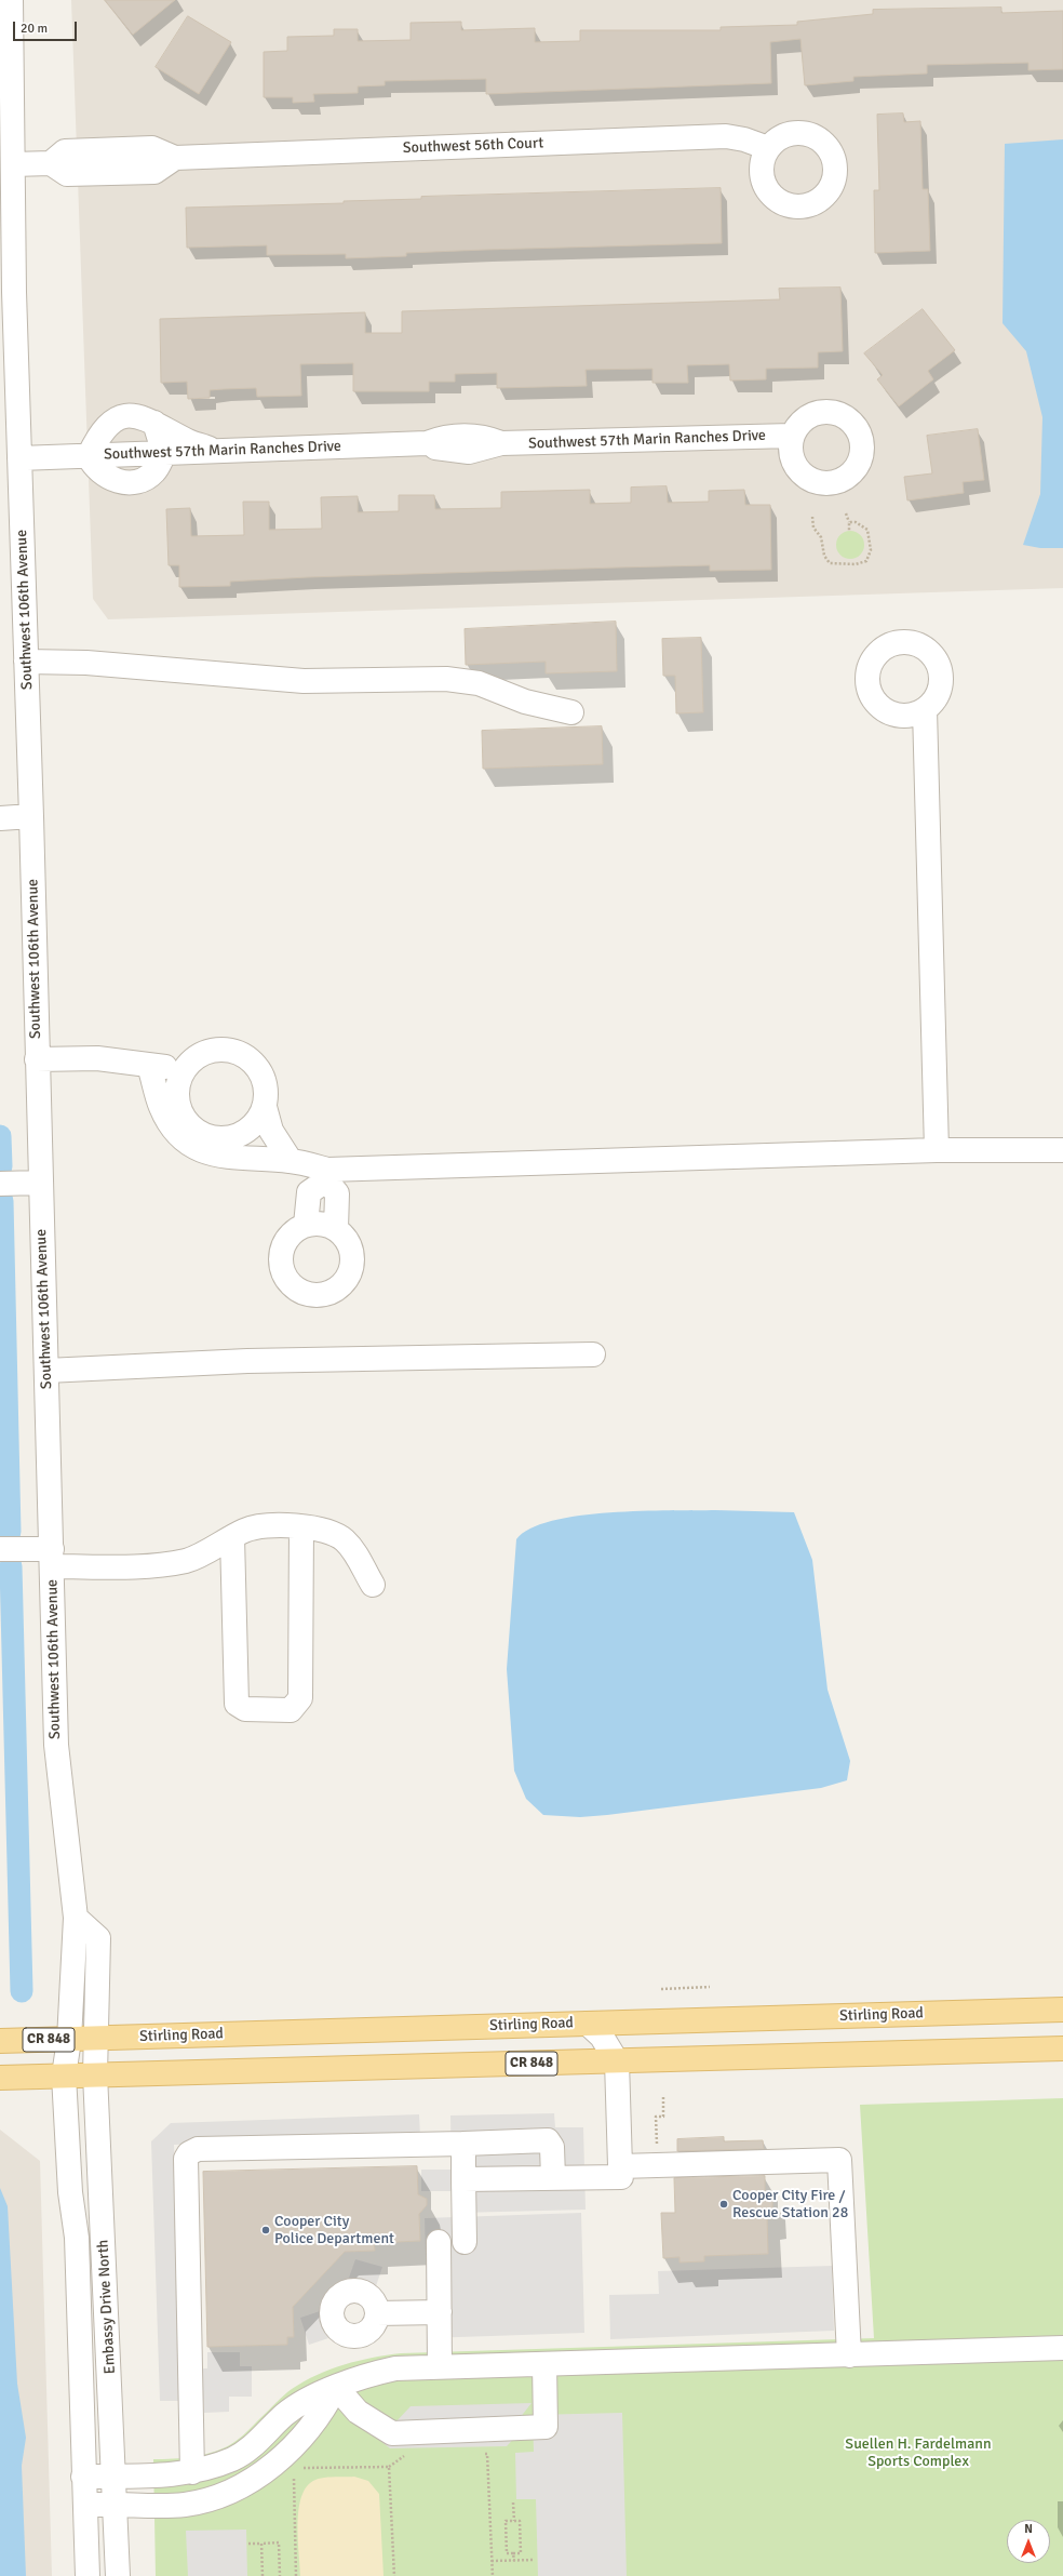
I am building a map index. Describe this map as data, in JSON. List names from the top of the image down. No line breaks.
{"streets":{"main road":["Stirling Road","CR 848"],"street":["Southwest 56th Court","Southwest 57th Marin Ranches Drive","Southwest 106th Avenue","Embassy Drive North"]},"crossings":[["Southwest 56th Court","Southwest 106th Avenue"],["Southwest 57th Marin Ranches Drive","Southwest 106th Avenue"],["Southwest 106th Avenue","Stirling Road"],["Southwest 106th Avenue","CR 848"],["Southwest 106th Avenue","Embassy Drive North"],["Stirling Road","Embassy Drive North"],["CR 848","Embassy Drive North"]],"parks":["Suellen H. Fardelmann Sports Complex"],"places":["Cooper City Fire / Rescue Station 28","Cooper City Police Department"],"scale_bar":"20 m","north":"top"}
